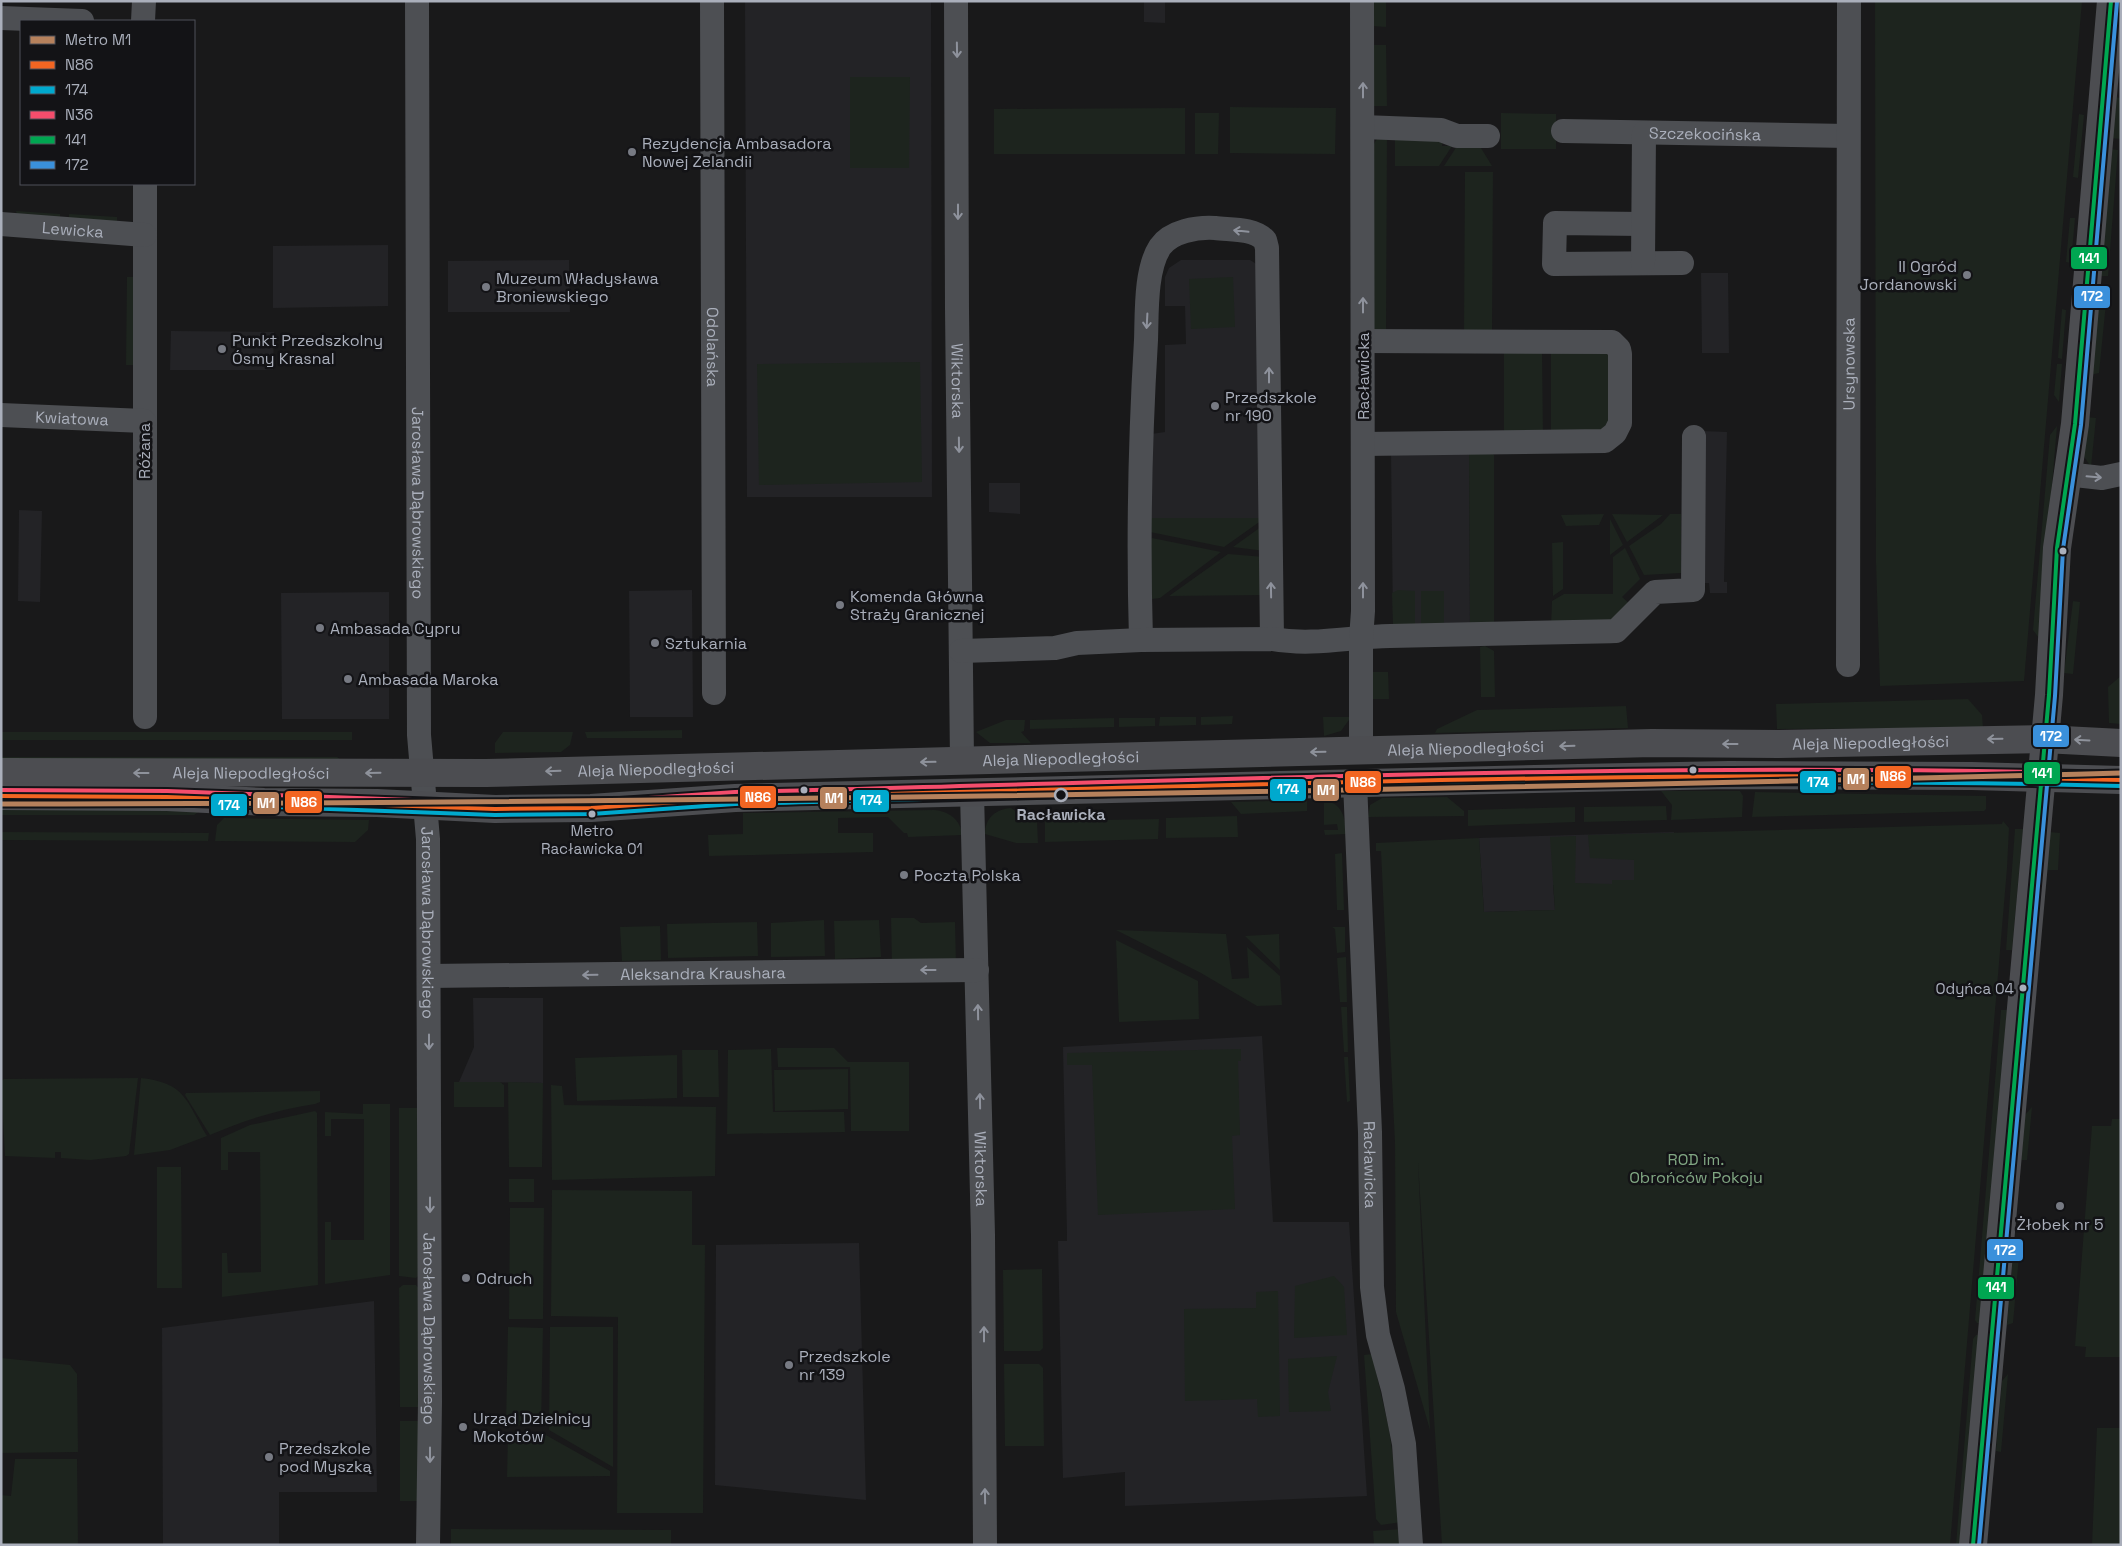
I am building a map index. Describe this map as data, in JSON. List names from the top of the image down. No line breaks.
{"streets":{"main road":["Aleja Niepodległości"],"street":["Szczekocińska","Lewicka","Odolańska","Ursynowska","Racławicka","Wiktorska","Kwiatowa","Różana","Jarosława Dąbrowskiego","Aleksandra Kraushara"]},"crossings":[["Szczekocińska","Ursynowska"],["Lewicka","Różana"],["Racławicka","Aleja Niepodległości"],["Wiktorska","Aleja Niepodległości"],["Wiktorska","Aleksandra Kraushara"],["Kwiatowa","Różana"],["Jarosława Dąbrowskiego","Aleja Niepodległości"],["Jarosława Dąbrowskiego","Aleksandra Kraushara"]],"one_way":["Racławicka","Jarosława Dąbrowskiego","Aleksandra Kraushara"],"parks":["ROD im. Obrońców Pokoju"],"places":["Rezydencja Ambasadora Nowej Zelandii","II Ogród Jordanowski","Muzeum Władysława Broniewskiego","Punkt Przedszkolny Ósmy Krasnal","Przedszkole nr 190","Komenda Główna Straży Granicznej","Ambasada Cypru","Sztukarnia","Ambasada Maroka","Racławicka","Metro Racławicka 01","Poczta Polska","Odyńca 04","Żłobek nr 5","Odruch","Przedszkole nr 139","Urząd Dzielnicy Mokotów","Przedszkole pod Myszką"],"lines":["transit line 141","transit line 172","transit line N36","metro line M1","transit line N86","transit line 174"],"legend":["Metro M1","N86","174","N36","141","172"]}
